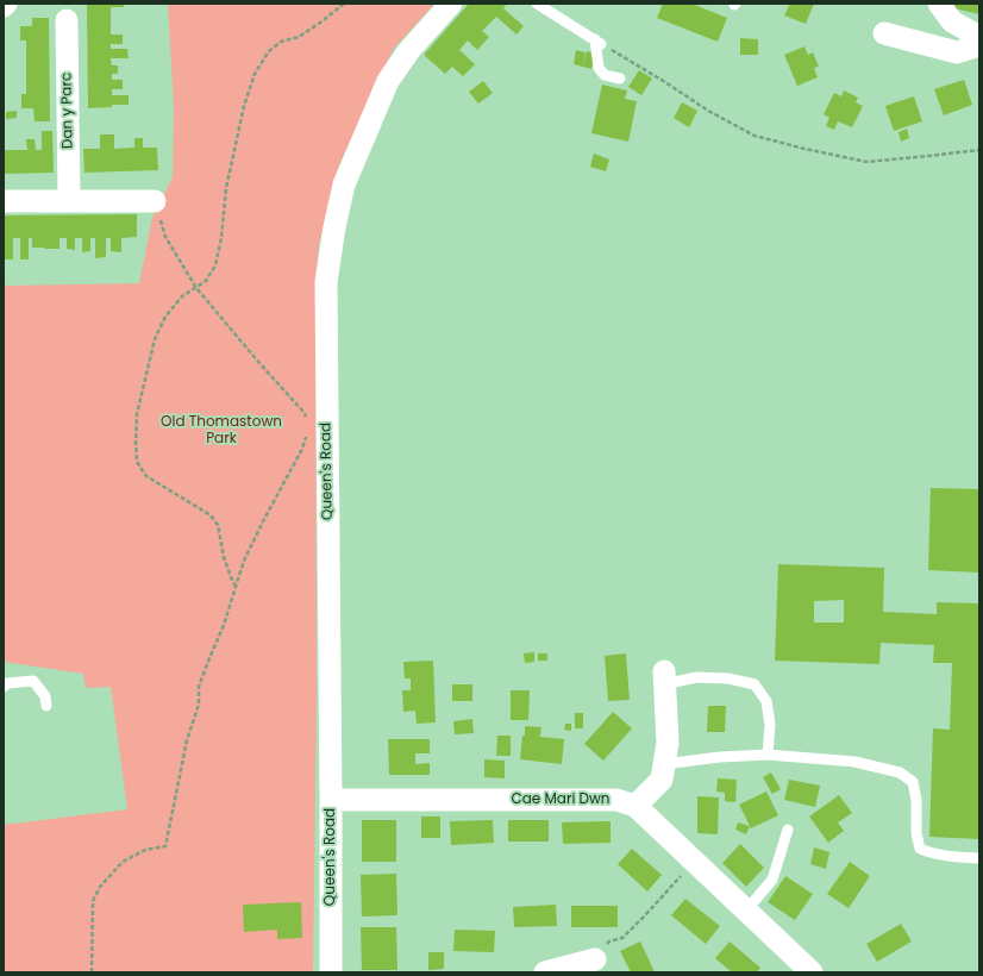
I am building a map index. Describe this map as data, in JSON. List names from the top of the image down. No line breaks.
{"streets":{"street":["Dan y Parc","Queen's Road","Cae Mari Dwn"]},"crossings":[["Queen's Road","Cae Mari Dwn"]],"parks":["Old Thomastown Park"]}
